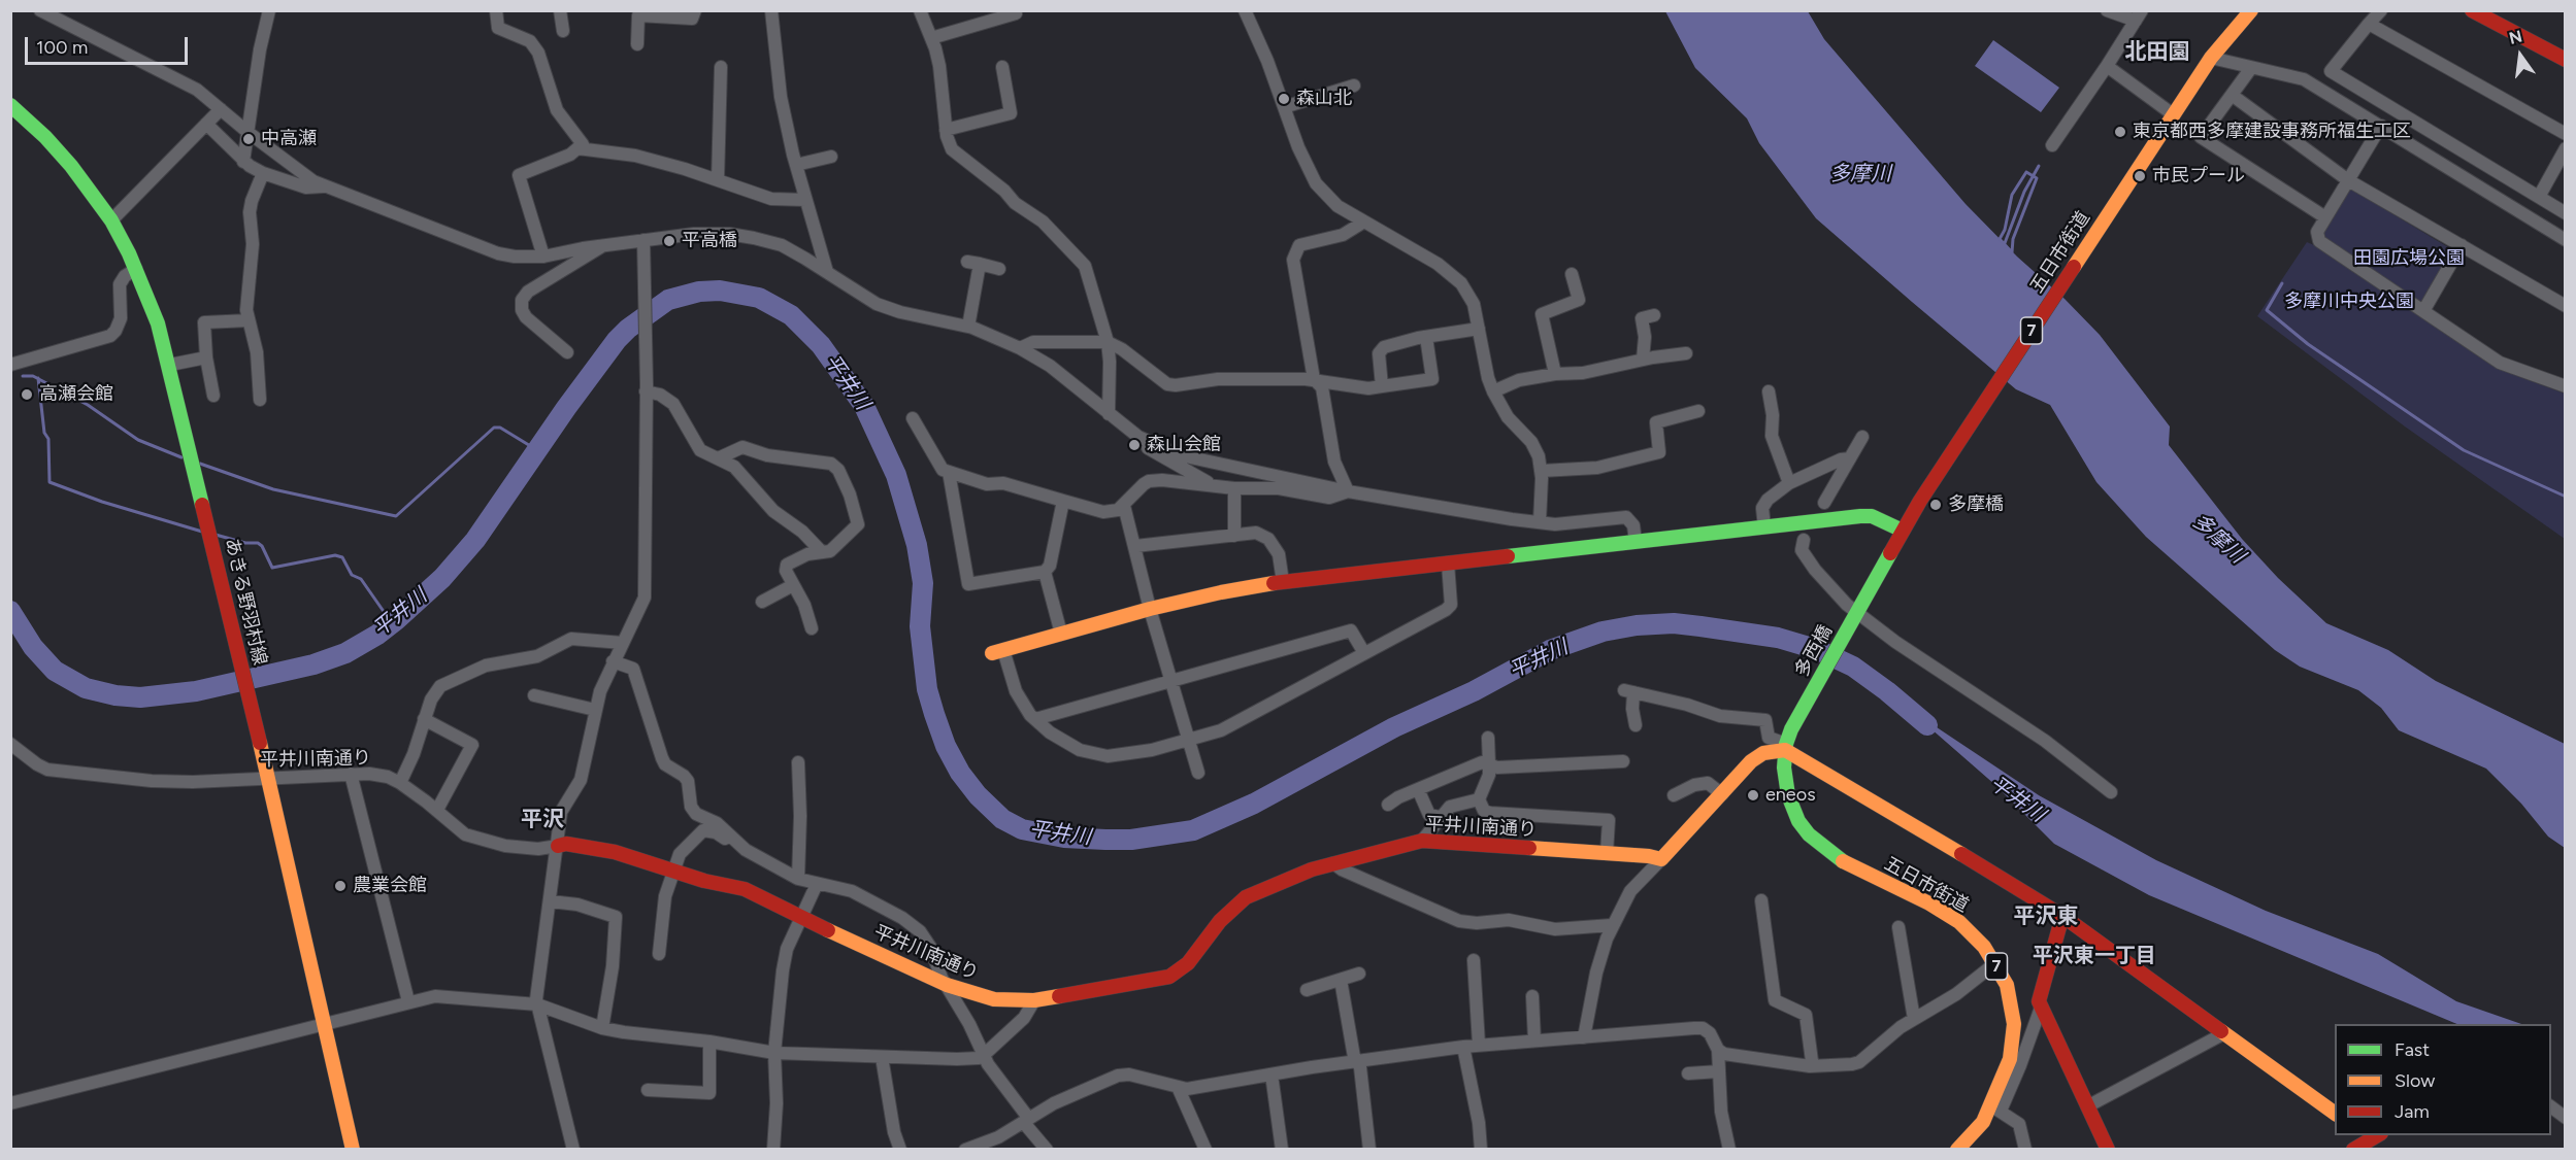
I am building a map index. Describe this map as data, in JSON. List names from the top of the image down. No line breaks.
{"streets":{"street":["五日市街道","7","あきる野羽村線","多西橋","平井川南通り"]},"crossings":[["五日市街道","多西橋"],["あきる野羽村線","平井川南通り"]],"districts":["北田園","平沢","平沢東","平沢東一丁目"],"water":["多摩川","平井川"],"parks":["田園広場公園","多摩川中央公園"],"places":["森山北","東京都西多摩建設事務所福生工区","中高瀬","市民プール","平高橋","高瀬会館","森山会館","多摩橋","eneos","農業会館"],"legend":["Fast","Slow","Jam"],"scale_bar":"100 m","north":"top"}
